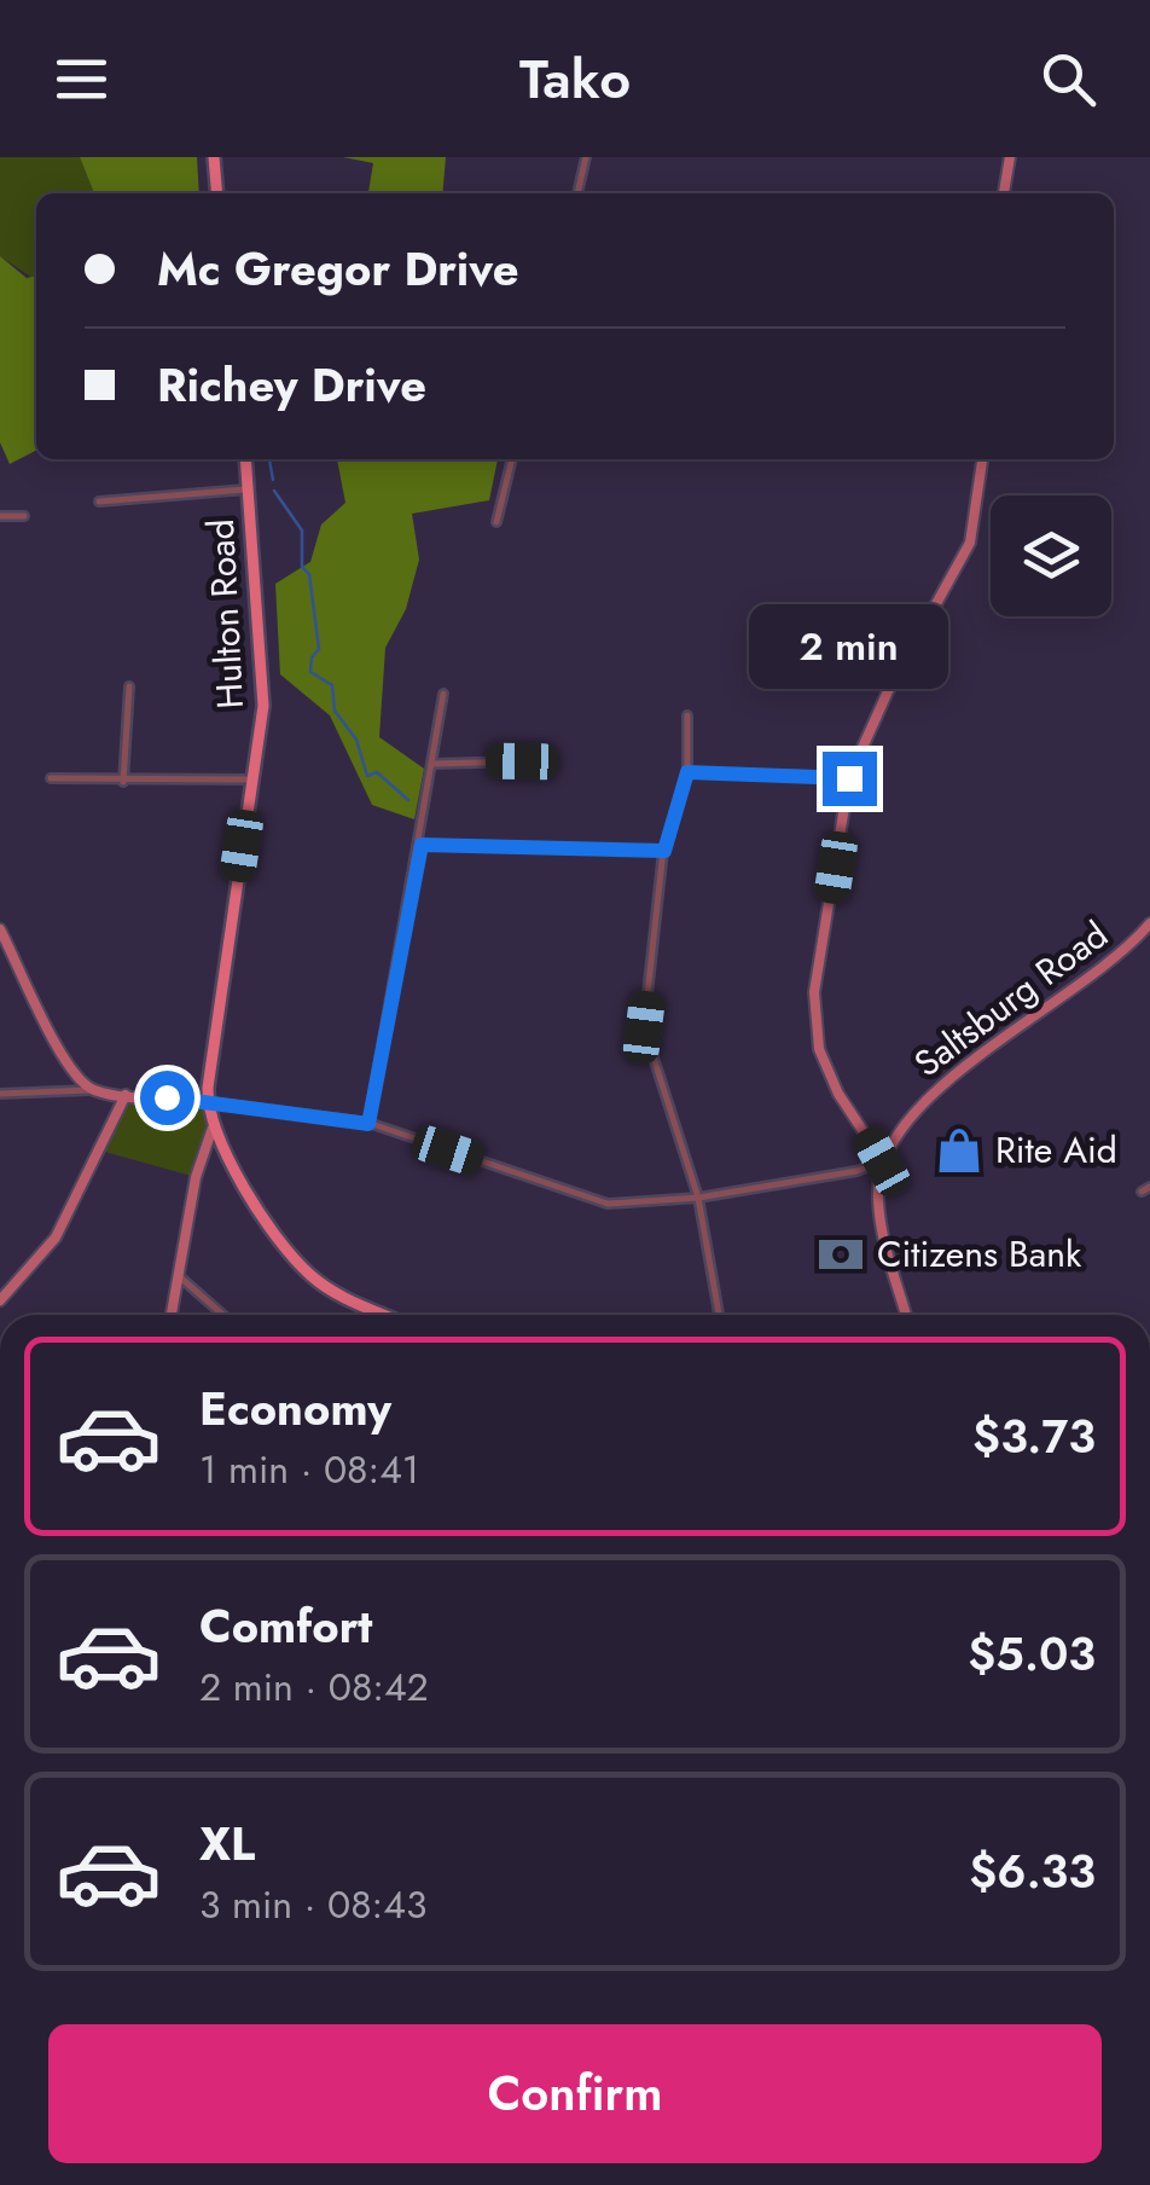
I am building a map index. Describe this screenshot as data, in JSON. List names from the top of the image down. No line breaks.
{"streets":{"main road":["Hulton Road"],"street":["Saltsburg Road"]},"places":{"shop":["Rite Aid"],"bank":["Citizens Bank"]},"page":{"header":"Tako","banner":["Mc Gregor Drive","Richey Drive"],"bubble":"2 min","list":[{"name":"Economy","note":"1 min · 08:41","value":"$3.73"},{"name":"Comfort","note":"2 min · 08:42","value":"$5.03"},{"name":"XL","note":"3 min · 08:43","value":"$6.33"}],"buttons":"Confirm"}}
